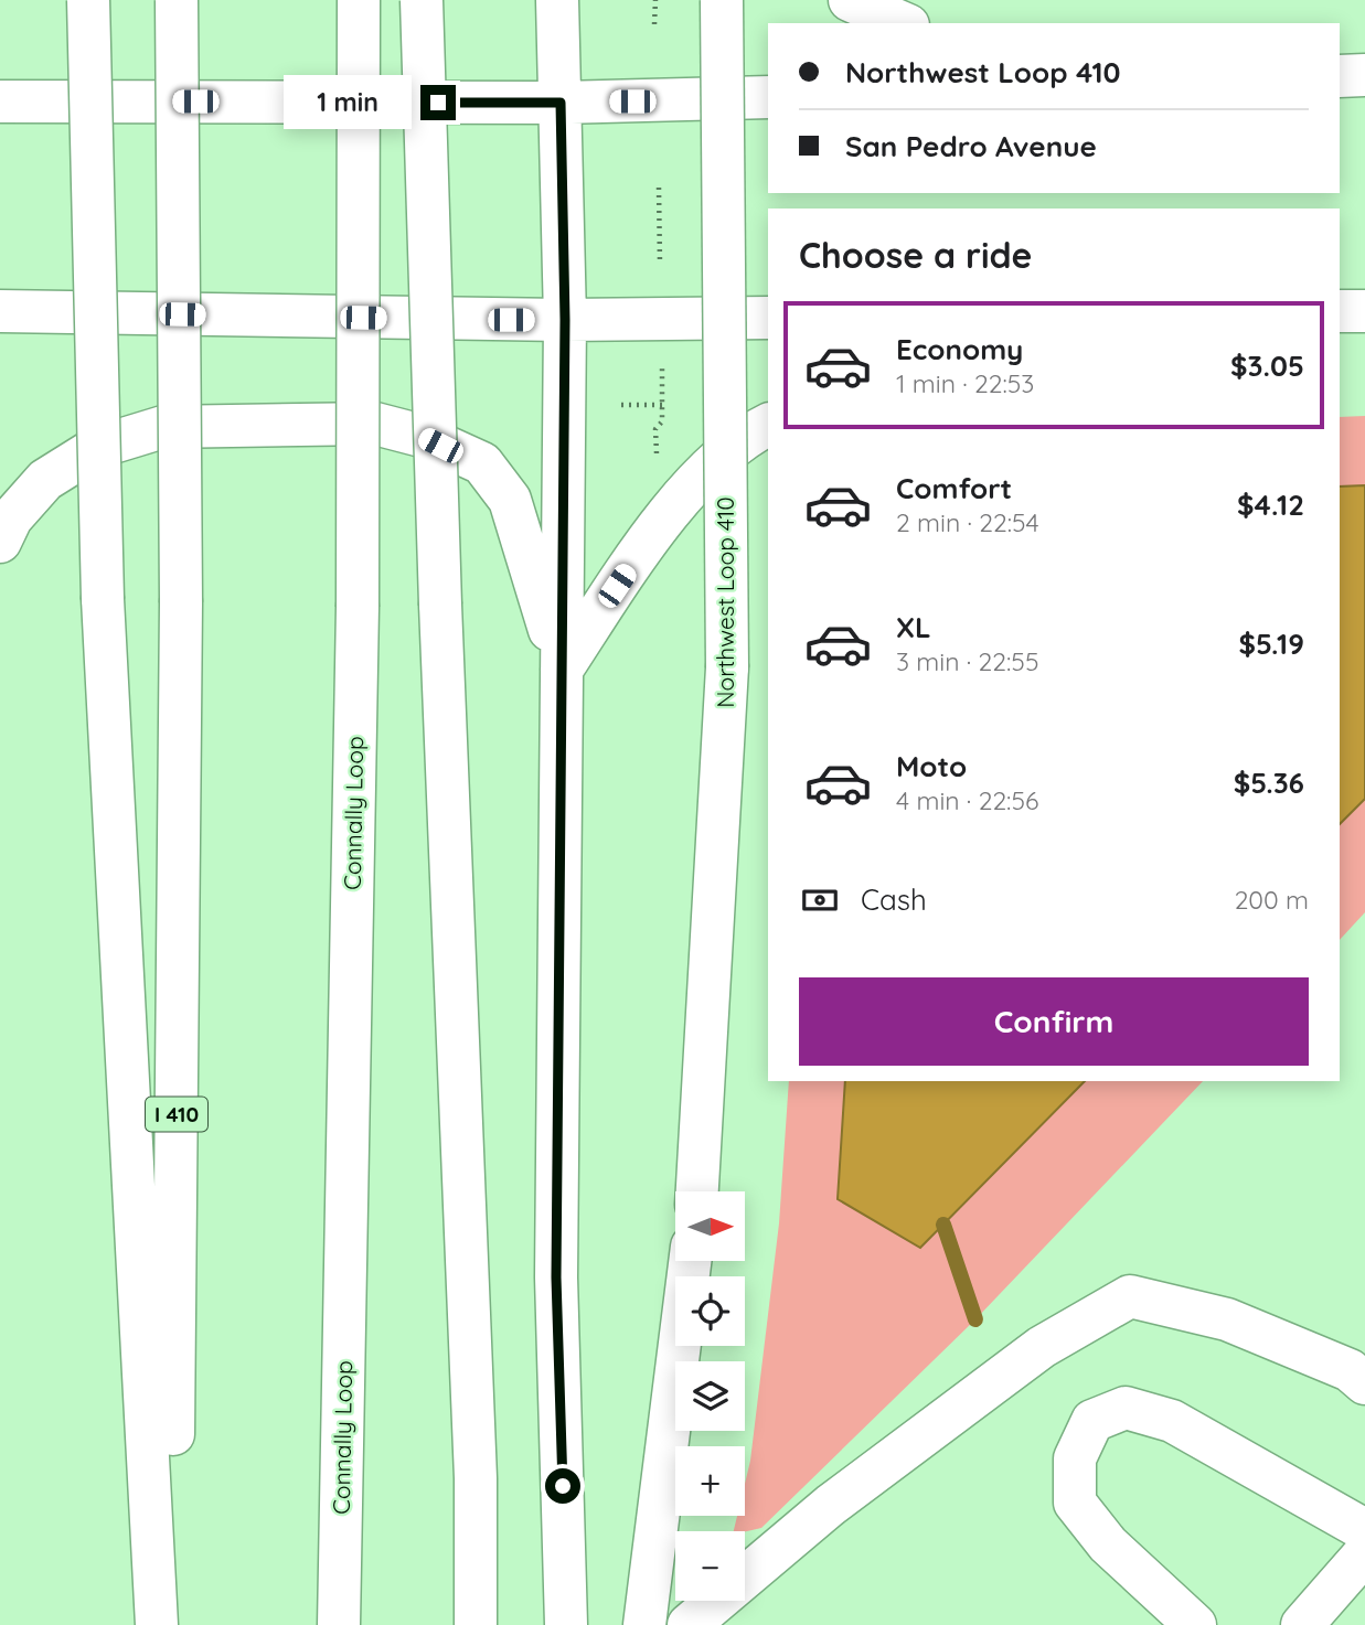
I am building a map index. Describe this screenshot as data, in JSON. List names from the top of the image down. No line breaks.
{"streets":{"main road":["Northwest Loop 410","Connally Loop","I 410"]},"north":"right","page":{"banner":["Northwest Loop 410","San Pedro Avenue"],"bubble":"1 min","heading":"Choose a ride","list":[{"name":"Economy","note":"1 min · 22:53","value":"$3.05"},{"name":"Comfort","note":"2 min · 22:54","value":"$4.12"},{"name":"XL","note":"3 min · 22:55","value":"$5.19"},{"name":"Moto","note":"4 min · 22:56","value":"$5.36"}],"pay":["Cash","200 m"],"buttons":"Confirm","map_buttons":["+","−"]}}
